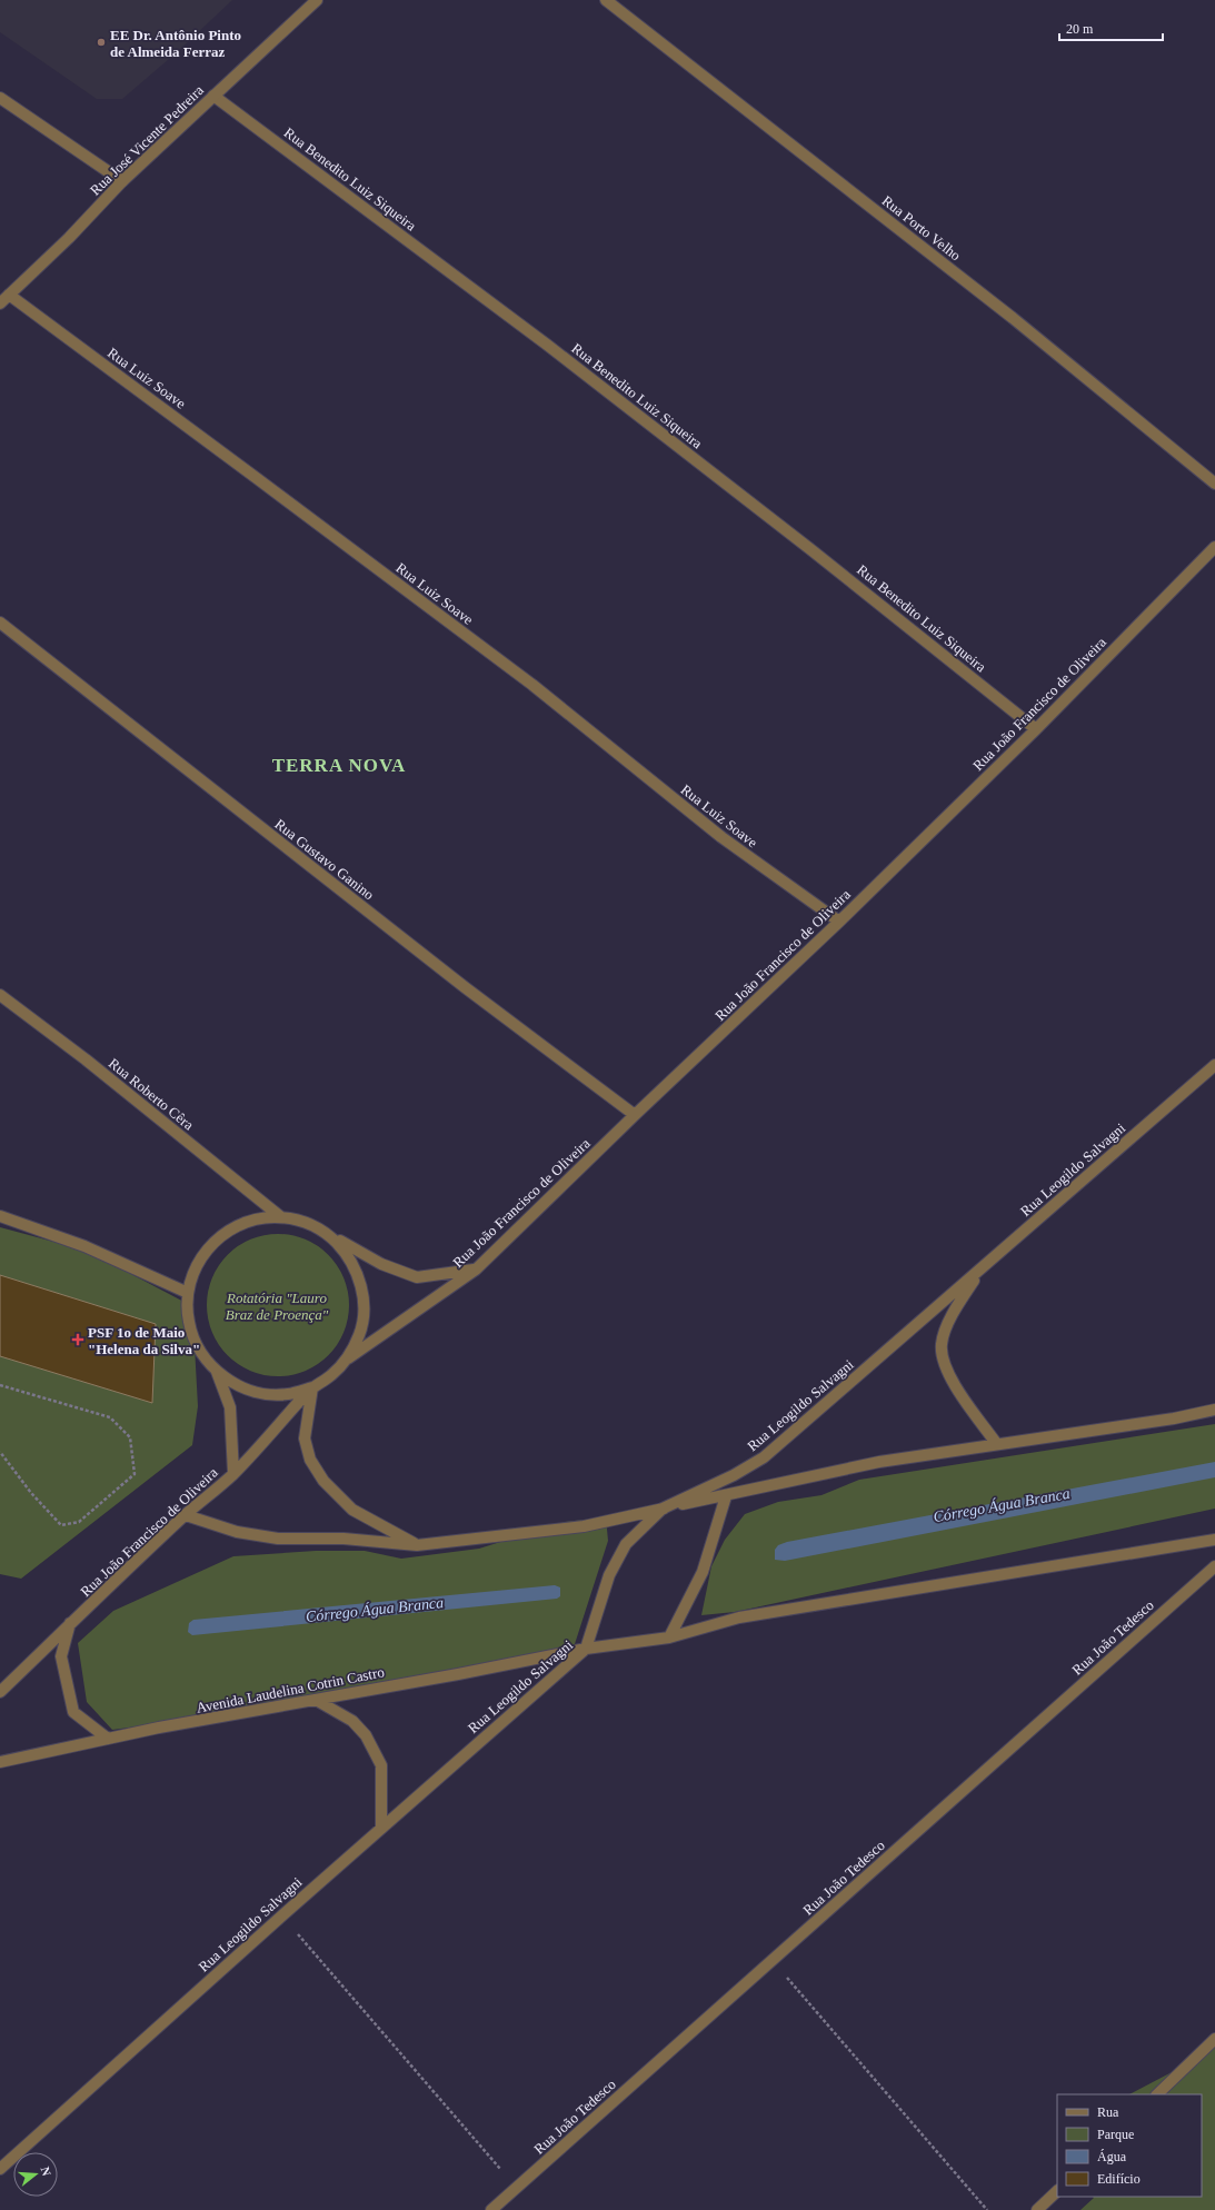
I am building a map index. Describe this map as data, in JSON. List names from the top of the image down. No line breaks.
{"streets":{"street":["Rua José Vicente Pedreira","Rua Benedito Luiz Siqueira","Rua Porto Velho","Rua Luiz Soave","Rua João Francisco de Oliveira","Rua Gustavo Ganino","Rua Roberto Cêra","Rua Leogildo Salvagni","Rua João Tedesco","Avenida Laudelina Cotrin Castro"]},"crossings":[["Rua José Vicente Pedreira","Rua Benedito Luiz Siqueira"],["Rua José Vicente Pedreira","Rua Luiz Soave"],["Rua Benedito Luiz Siqueira","Rua João Francisco de Oliveira"],["Rua Luiz Soave","Rua João Francisco de Oliveira"],["Rua João Francisco de Oliveira","Rua Gustavo Ganino"],["Rua Leogildo Salvagni","Avenida Laudelina Cotrin Castro"]],"districts":["TERRA NOVA"],"water":["Córrego Água Branca"],"parks":["Rotatória \"Lauro Braz de Proença\""],"places":{"other":["EE Dr. Antônio Pinto de Almeida Ferraz"],"health":["PSF 1o de Maio \"Helena da Silva\""]},"legend":["Rua","Parque","Água","Edifício"],"scale_bar":"20 m","north":"right"}
